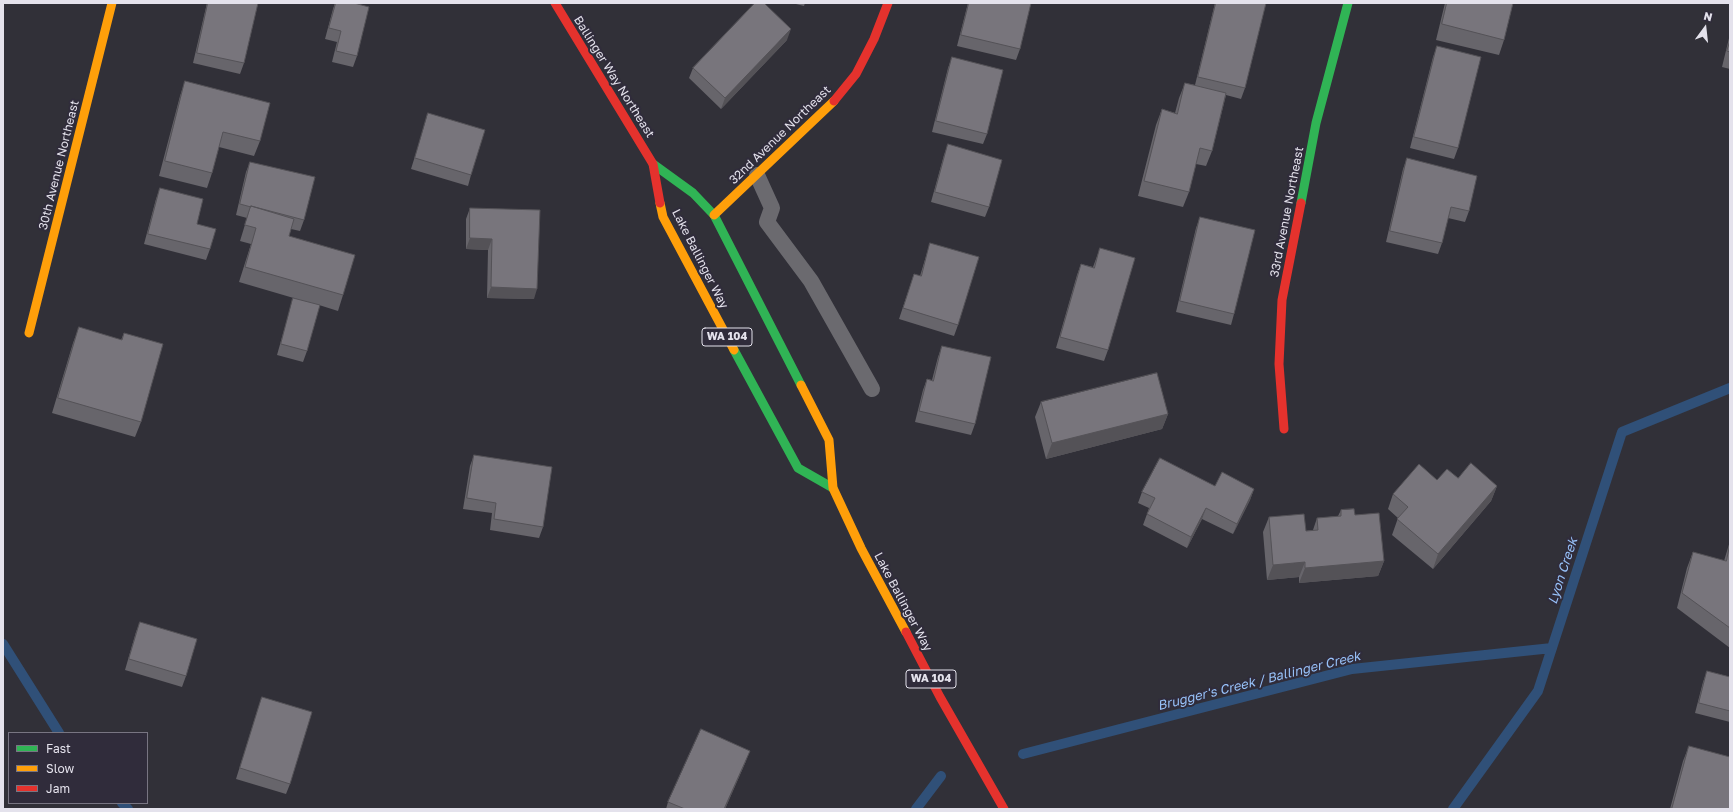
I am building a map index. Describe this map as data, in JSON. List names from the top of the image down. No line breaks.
{"streets":{"main road":["Ballinger Way Northeast","32nd Avenue Northeast","30th Avenue Northeast","33rd Avenue Northeast","Lake Ballinger Way","WA 104"]},"crossings":[["Ballinger Way Northeast","Lake Ballinger Way"],["32nd Avenue Northeast","Lake Ballinger Way"]],"water":["Lyon Creek","Brugger's Creek / Ballinger Creek"],"legend":["Fast","Slow","Jam"],"north":"top"}
